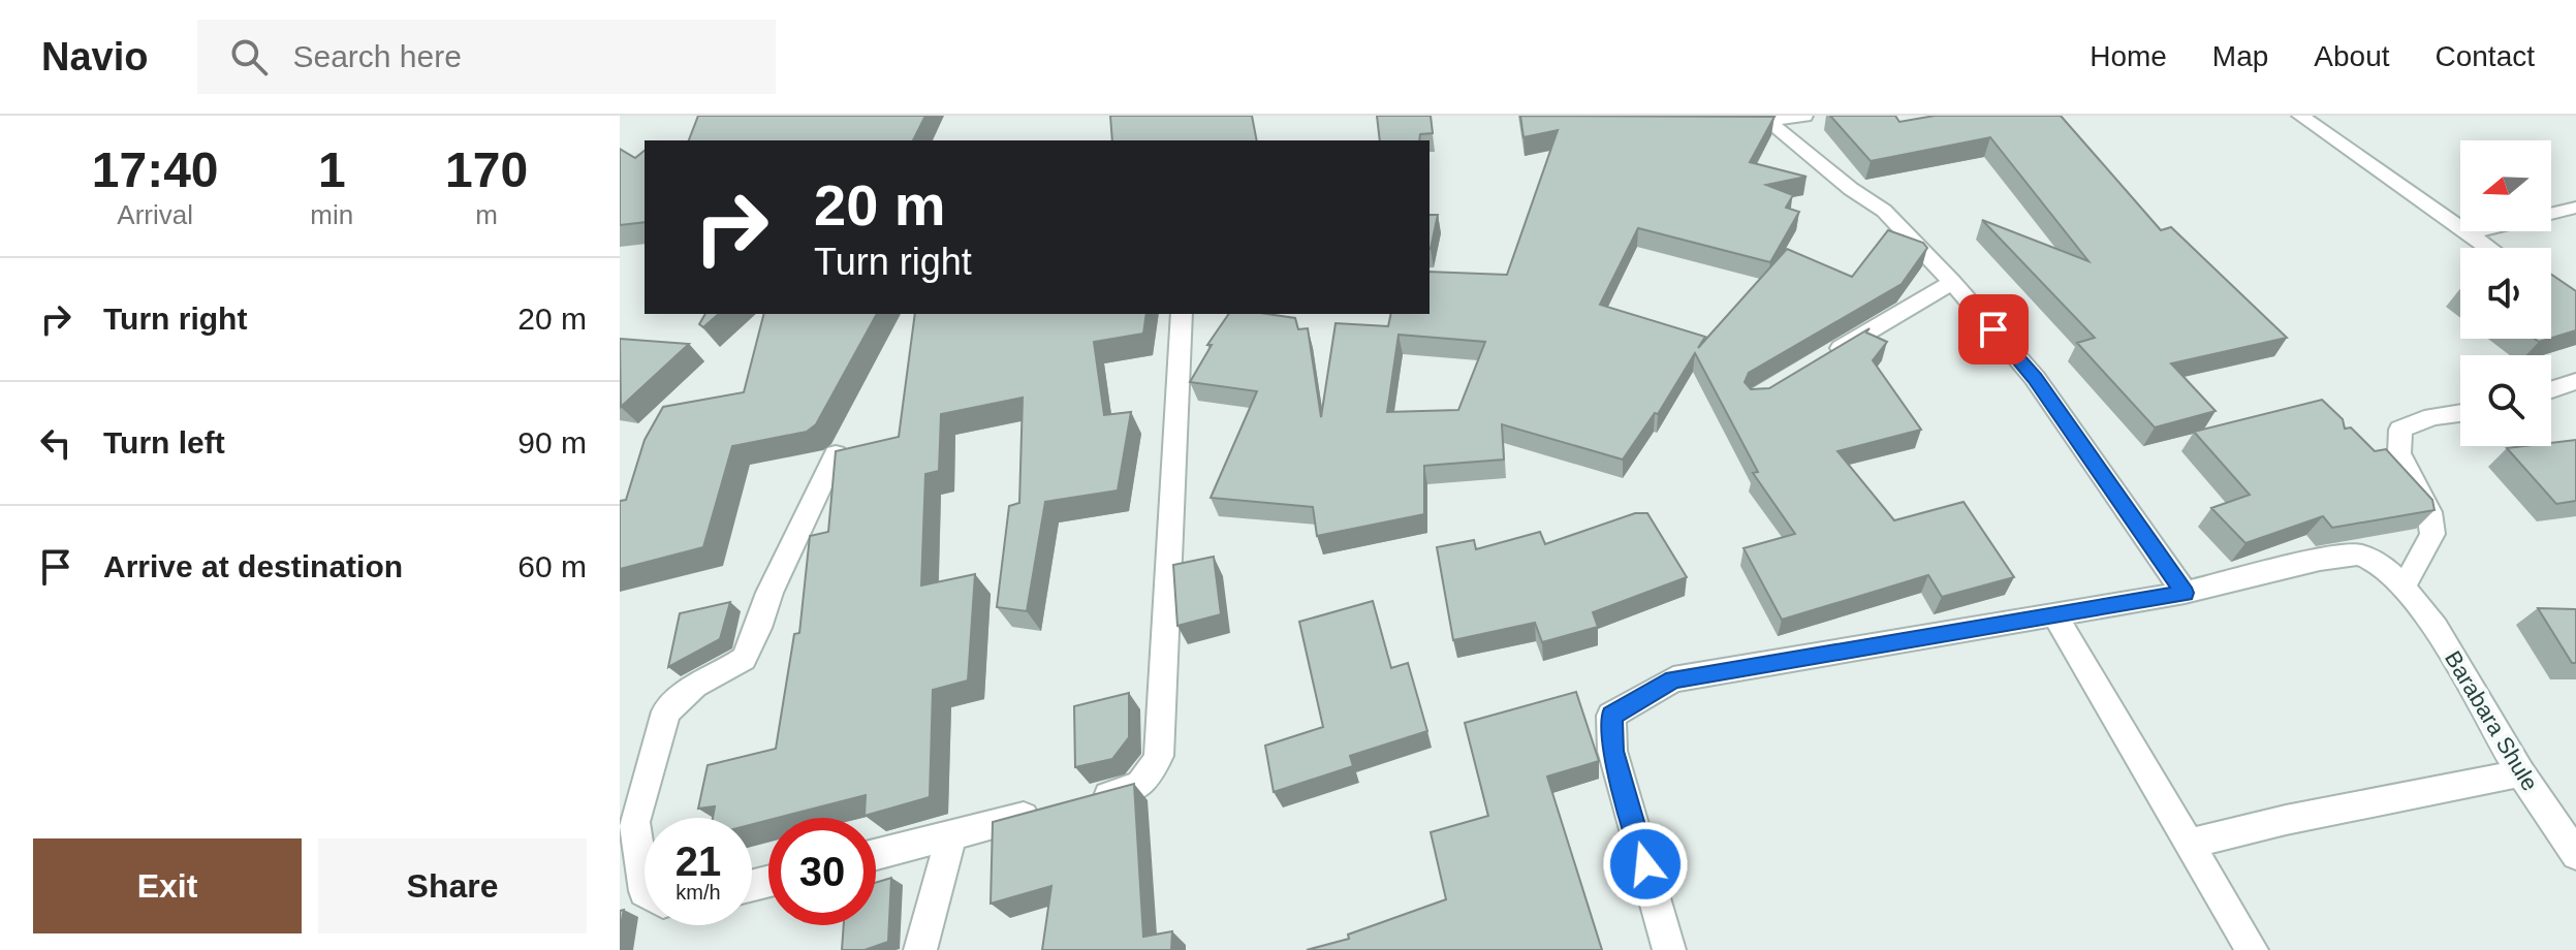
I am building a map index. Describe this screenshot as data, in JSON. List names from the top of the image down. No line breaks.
{"streets":{"street":["Barabara Shule"]},"north":"left","page":{"header":"Navio","search":"Search here","nav":["Home","Map","About","Contact"],"eta":["17:40","Arrival","1","min","170","m"],"turn":["20 m","Turn right"],"list":[{"name":"Turn right","value":"20 m"},{"name":"Turn left","value":"90 m"},{"name":"Arrive at destination","value":"60 m"}],"speed":"21 km/h","limit":"30","buttons":["Exit","Share"]}}
